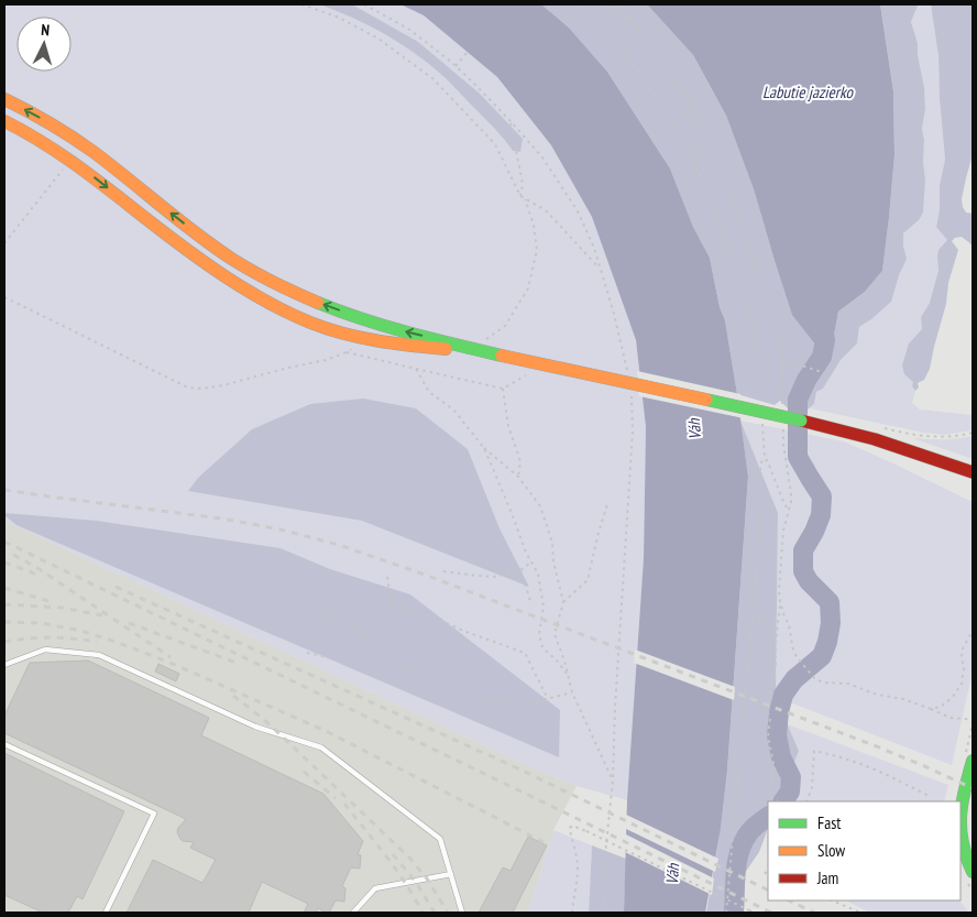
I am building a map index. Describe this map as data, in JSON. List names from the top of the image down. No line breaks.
{"water":["Labutie jazierko","Váh"],"legend":["Fast","Slow","Jam"],"north":"top"}
